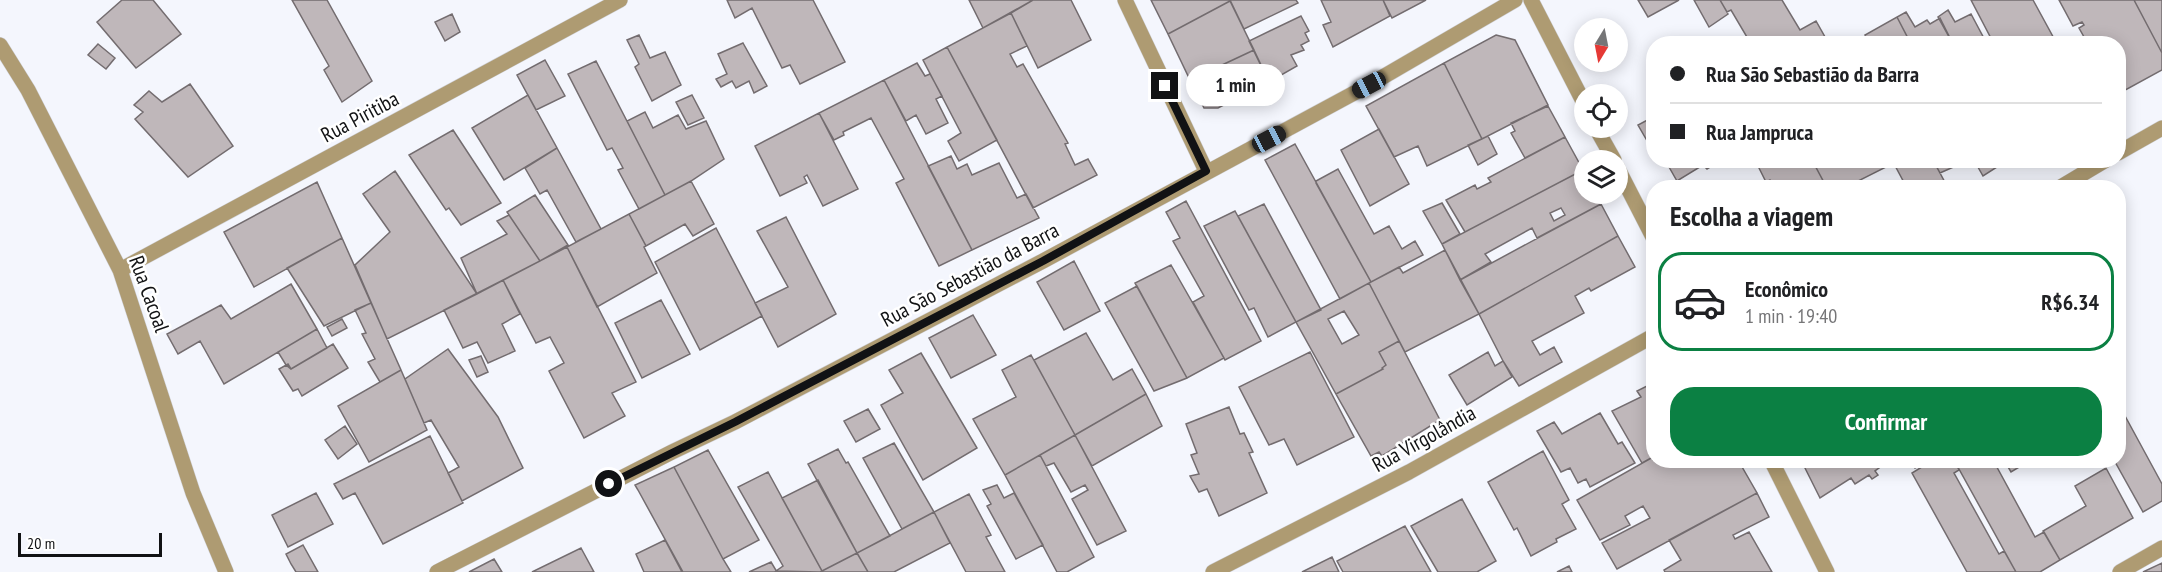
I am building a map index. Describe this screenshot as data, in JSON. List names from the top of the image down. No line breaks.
{"streets":{"street":["Rua Piritiba","Rua São Sebastião da Barra","Rua Cacoal","Rua Virgolândia"]},"crossings":[["Rua Piritiba","Rua Cacoal"]],"scale_bar":"20 m","north":"bottom","page":{"banner":["Rua São Sebastião da Barra","Rua Jampruca"],"bubble":"1 min","heading":"Escolha a viagem","list":[{"name":"Econômico","note":"1 min · 19:40","value":"R$6.34"}],"buttons":"Confirmar","scale":"20 m"}}
